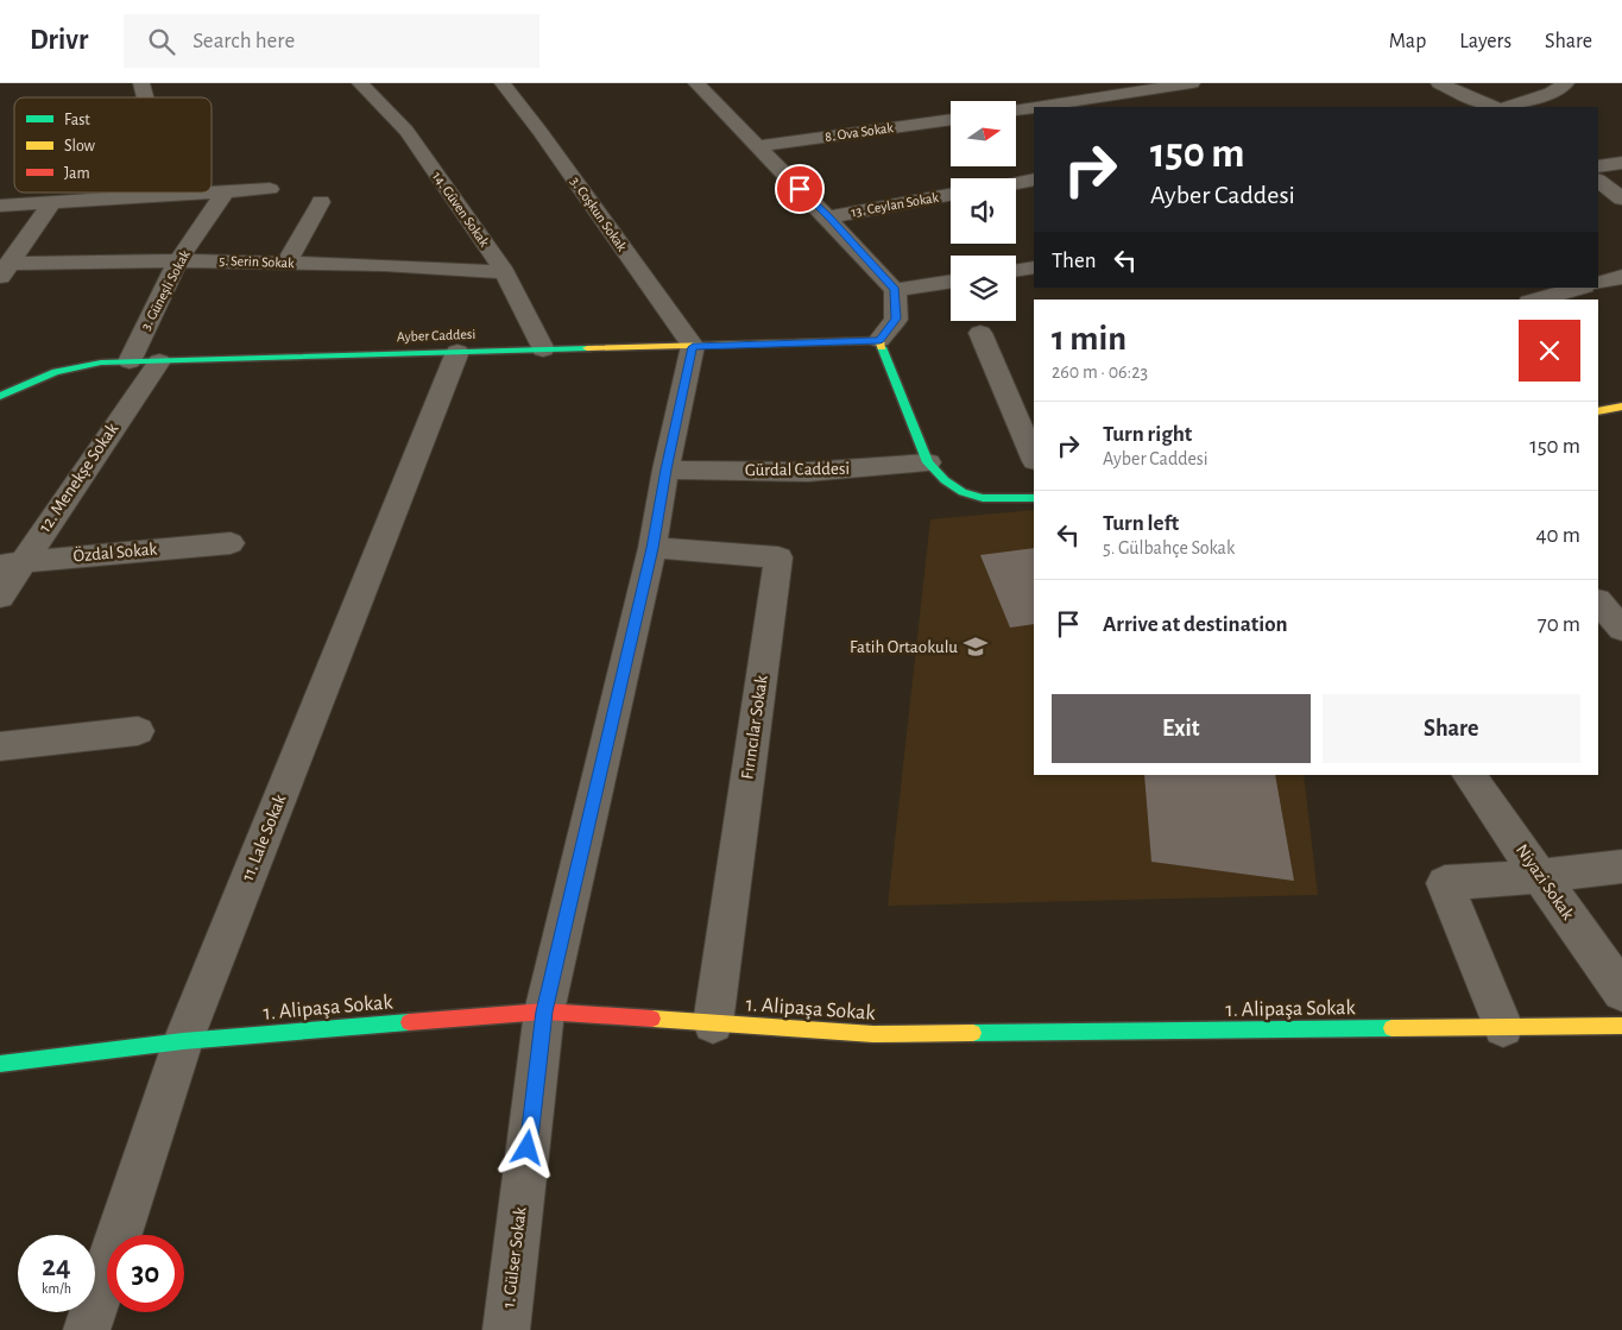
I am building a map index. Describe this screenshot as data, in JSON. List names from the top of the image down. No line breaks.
{"streets":{"main road":["Ayber Caddesi","1. Alipaşa Sokak"],"street":["8. Ova Sokak","13. Ceylan Sokak","14. Güven Sokak","3. Coşkun Sokak","5. Serin Sokak","3. Güneşli Sokak","Gürdal Caddesi","12. Menekşe Sokak","Özdal Sokak","Fırıncılar Sokak","11. Lale Sokak","Niyazi Sokak","1. Gülser Sokak"]},"crossings":[["14. Güven Sokak","5. Serin Sokak"],["14. Güven Sokak","Ayber Caddesi"],["3. Coşkun Sokak","Ayber Caddesi"],["3. Coşkun Sokak","1. Gülser Sokak"],["5. Serin Sokak","3. Güneşli Sokak"],["3. Güneşli Sokak","Ayber Caddesi"],["Ayber Caddesi","12. Menekşe Sokak"],["Ayber Caddesi","11. Lale Sokak"],["Ayber Caddesi","1. Gülser Sokak"],["Gürdal Caddesi","1. Gülser Sokak"],["12. Menekşe Sokak","Özdal Sokak"],["Fırıncılar Sokak","1. Alipaşa Sokak"],["Fırıncılar Sokak","1. Gülser Sokak"],["11. Lale Sokak","1. Alipaşa Sokak"],["1. Alipaşa Sokak","1. Gülser Sokak"]],"places":{"school or university":["Fatih Ortaokulu"]},"legend":["Fast","Slow","Jam"],"north":"right","page":{"header":"Drivr","search":"Search here","nav":["Map","Layers","Share"],"turn":["150 m","Ayber Caddesi"],"then":"Then","heading":["1 min","260 m · 06:23"],"list":[{"name":"Turn right","note":"Ayber Caddesi","value":"150 m"},{"name":"Turn left","note":"5. Gülbahçe Sokak","value":"40 m"},{"name":"Arrive at destination","value":"70 m"}],"buttons":["Exit","Share"],"speed":"24 km/h","limit":"30"}}
